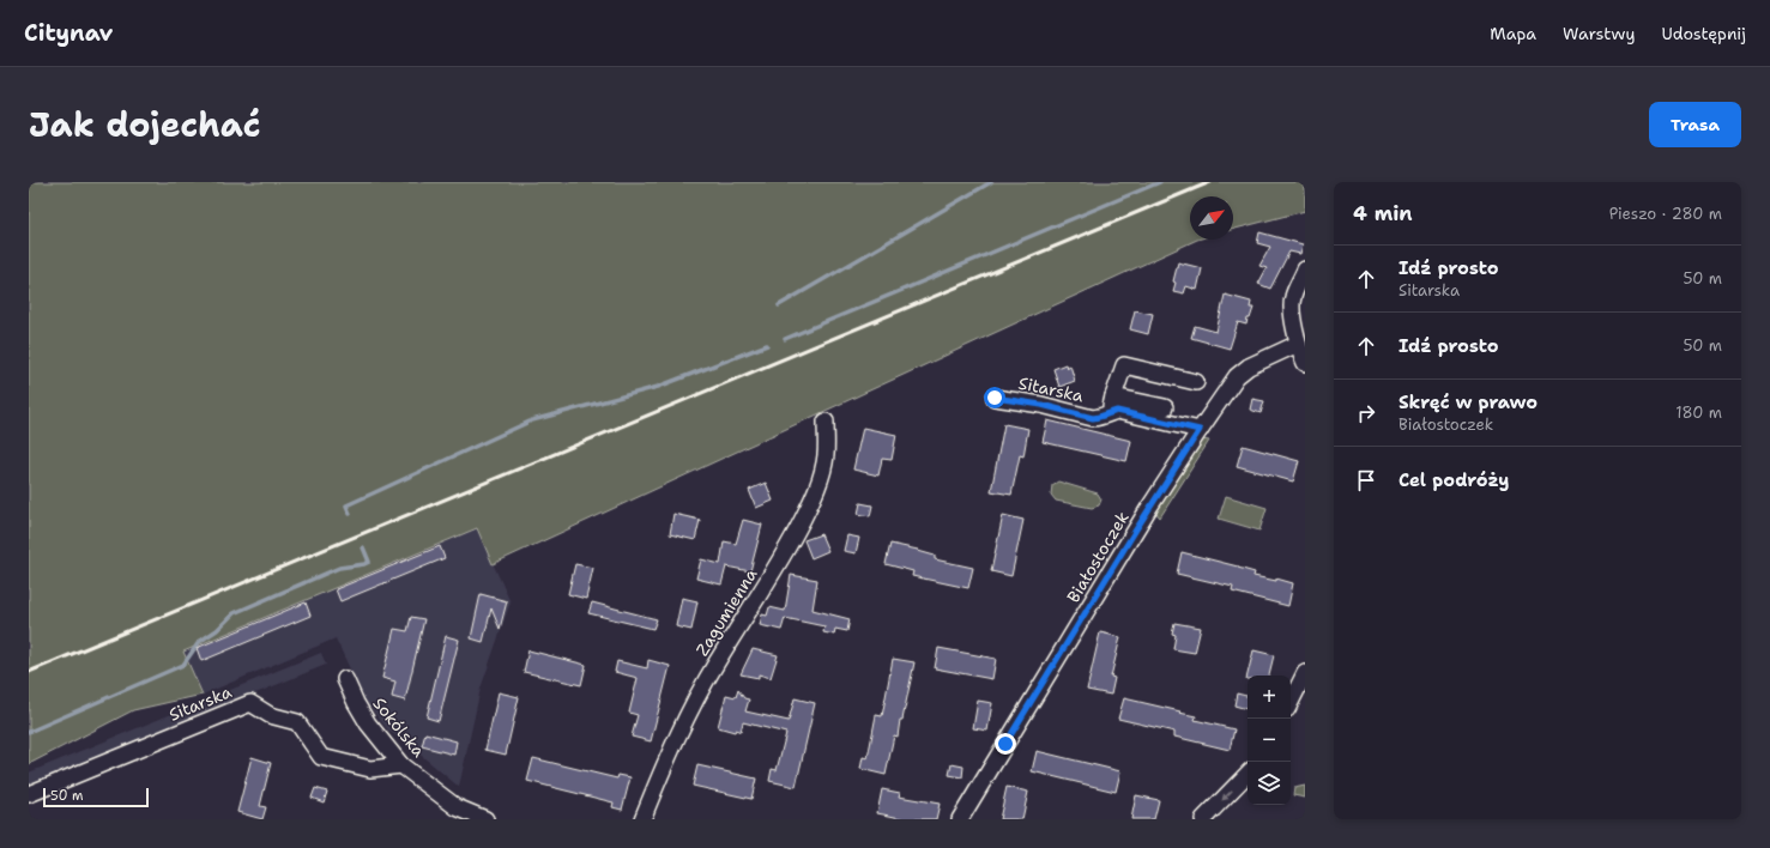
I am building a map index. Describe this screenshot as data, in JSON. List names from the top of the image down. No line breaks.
{"streets":{"street":["Sitarska","Białostoczek","Zagumienna","Sokólska"]},"crossings":[["Sitarska","Białostoczek"],["Sitarska","Sokólska"]],"scale_bar":"50 m","north":"top right","page":{"header":"Citynav","nav":["Mapa","Warstwy","Udostępnij"],"title":"Jak dojechać","buttons":"Trasa","heading":["4 min","Pieszo · 280 m"],"list":[["Idź prosto","Sitarska","50 m"],["Idź prosto","50 m"],["Skręć w prawo","Białostoczek","180 m"],"Cel podróży"],"map_buttons":["+","−"],"scale":"50 m"}}
